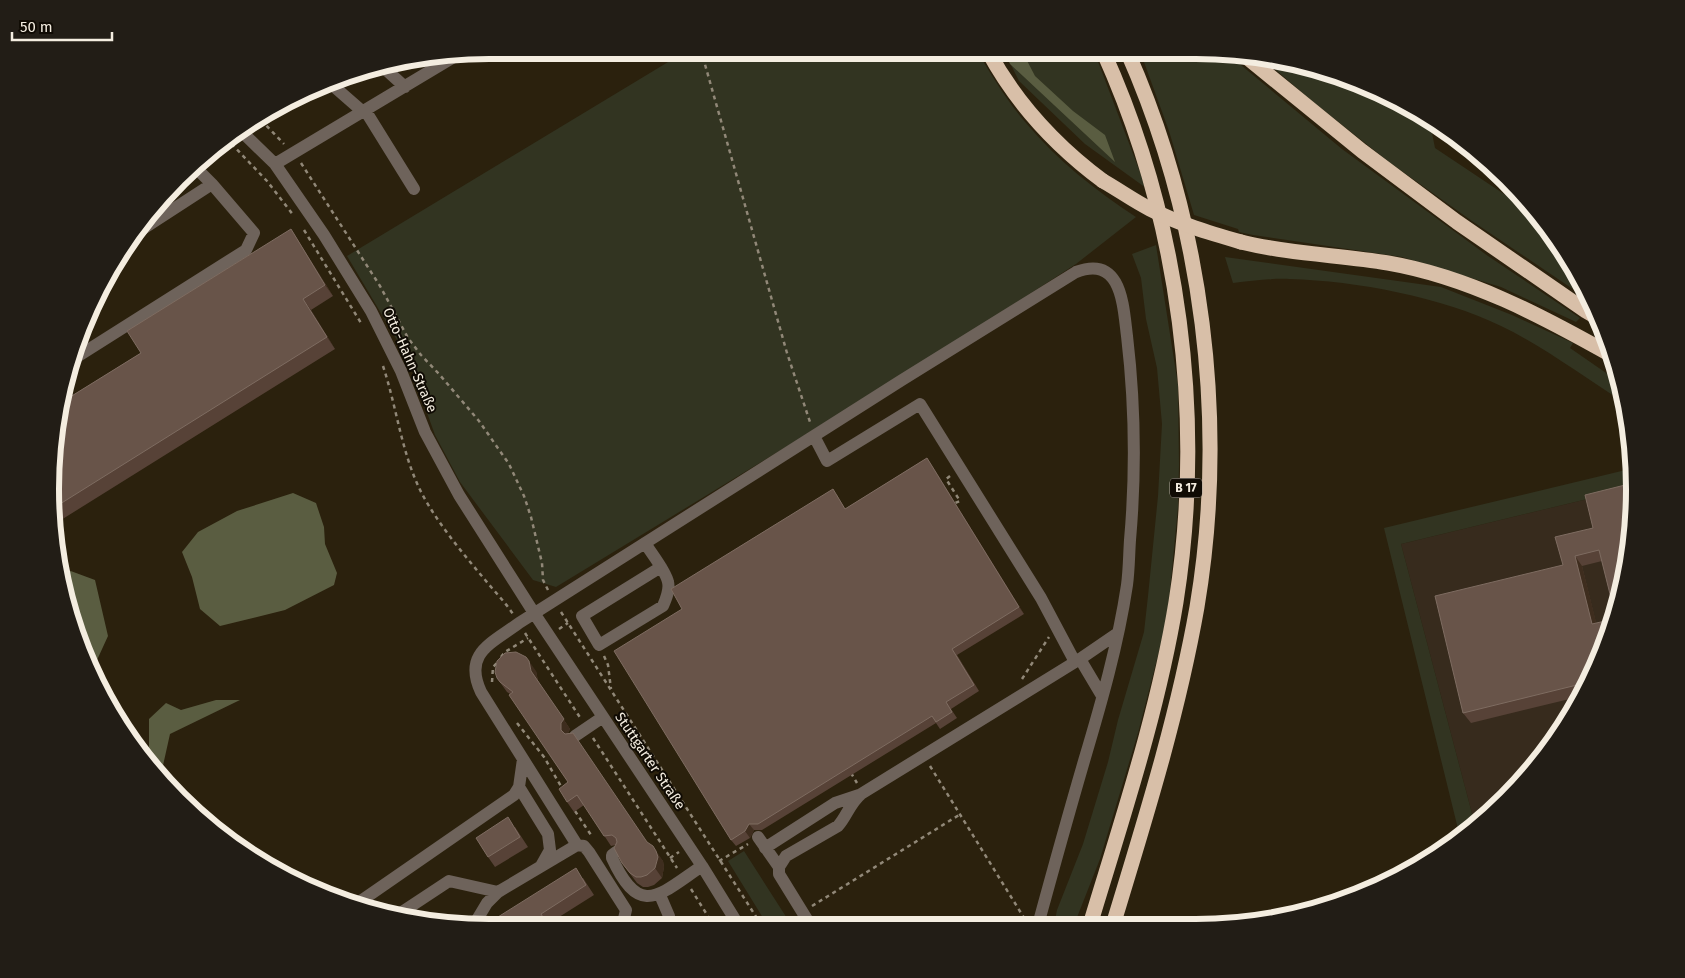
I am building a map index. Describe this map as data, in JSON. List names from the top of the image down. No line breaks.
{"streets":{"highway":["B 17"],"street":["Otto-Hahn-Straße","Stuttgarter Straße"]},"crossings":[["Otto-Hahn-Straße","Stuttgarter Straße"]],"scale_bar":"50 m"}
